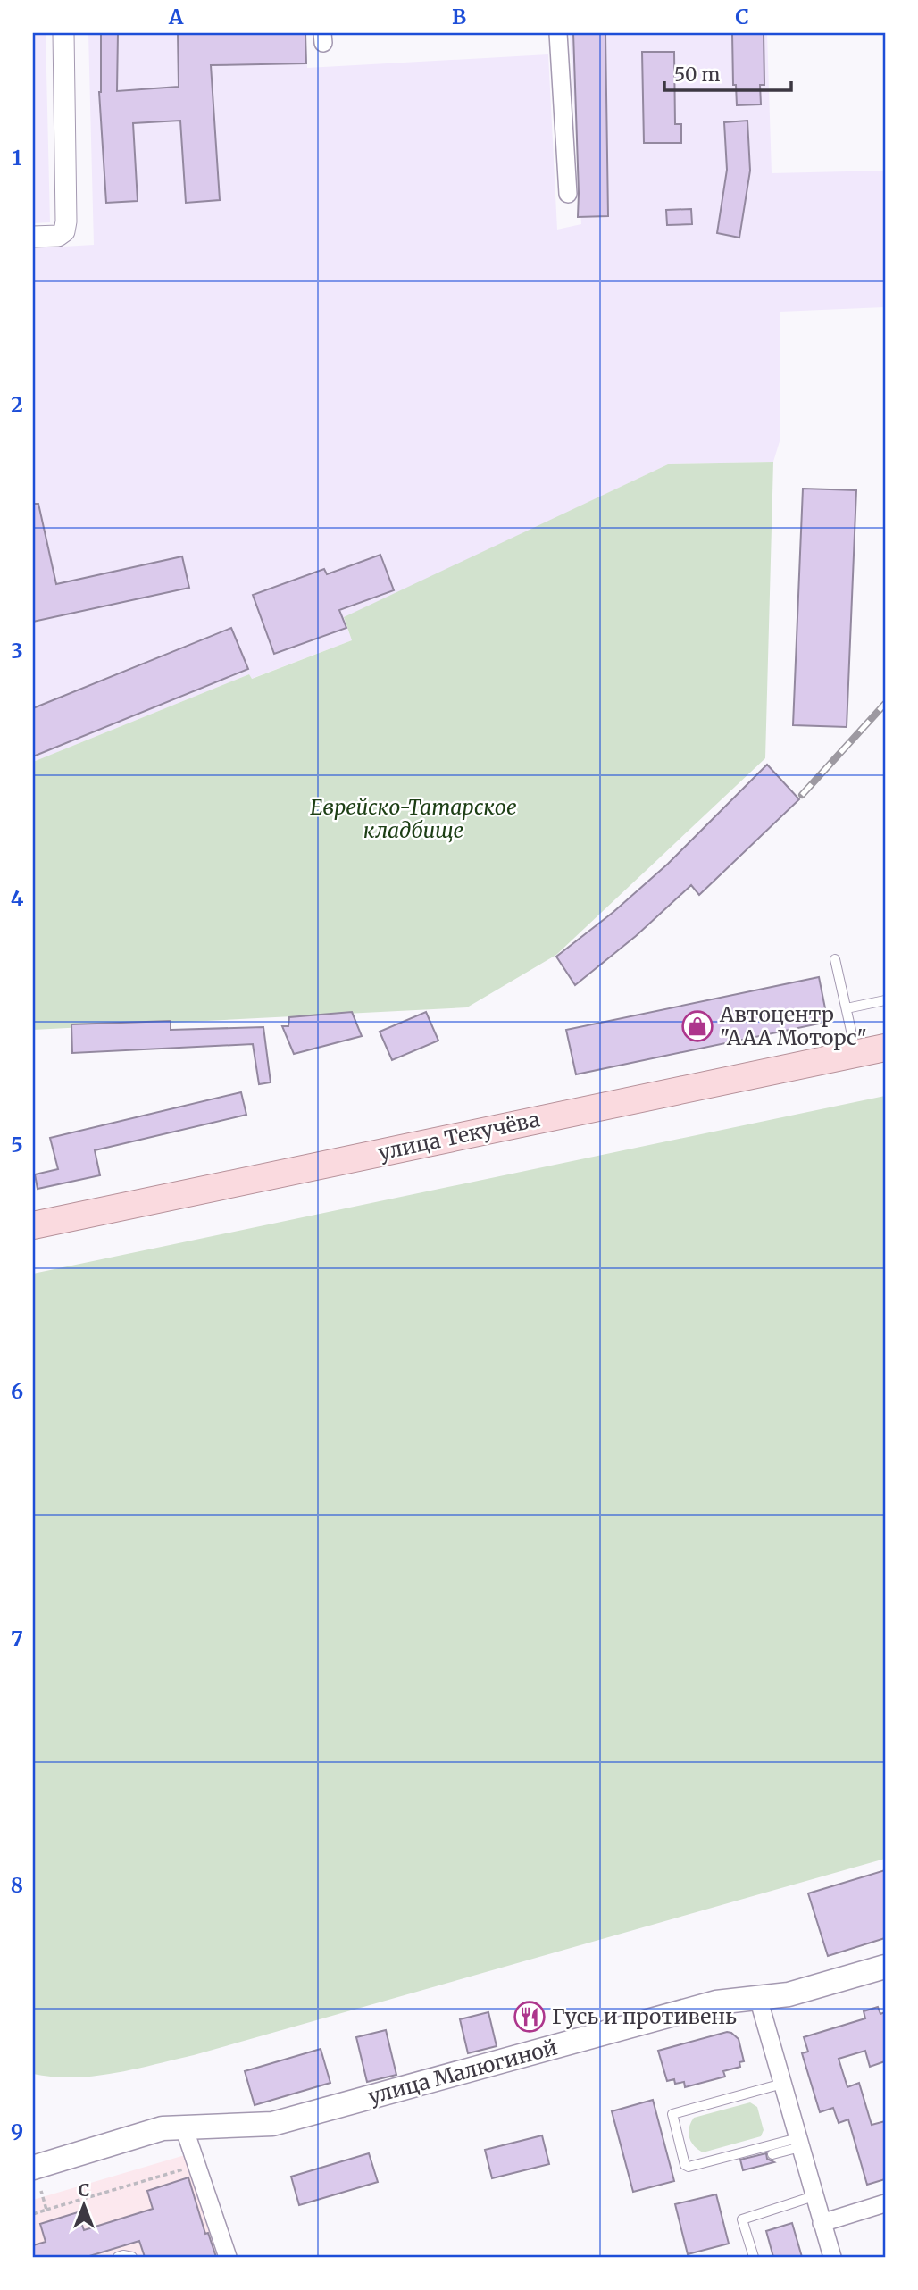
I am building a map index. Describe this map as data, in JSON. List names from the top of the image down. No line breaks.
{"streets":{"main road":["улица Текучёва","улица Малюгиной"]},"parks":["Еврейско-Татарское кладбище"],"places":{"shop":["Автоцентр \"ААА Моторс\""],"restaurant":["Гусь и противень"]},"scale_bar":"50 m","north":"top","grid":{"columns":["A","B","C"],"rows":["1","2","3","4","5","6","7","8","9"]}}
